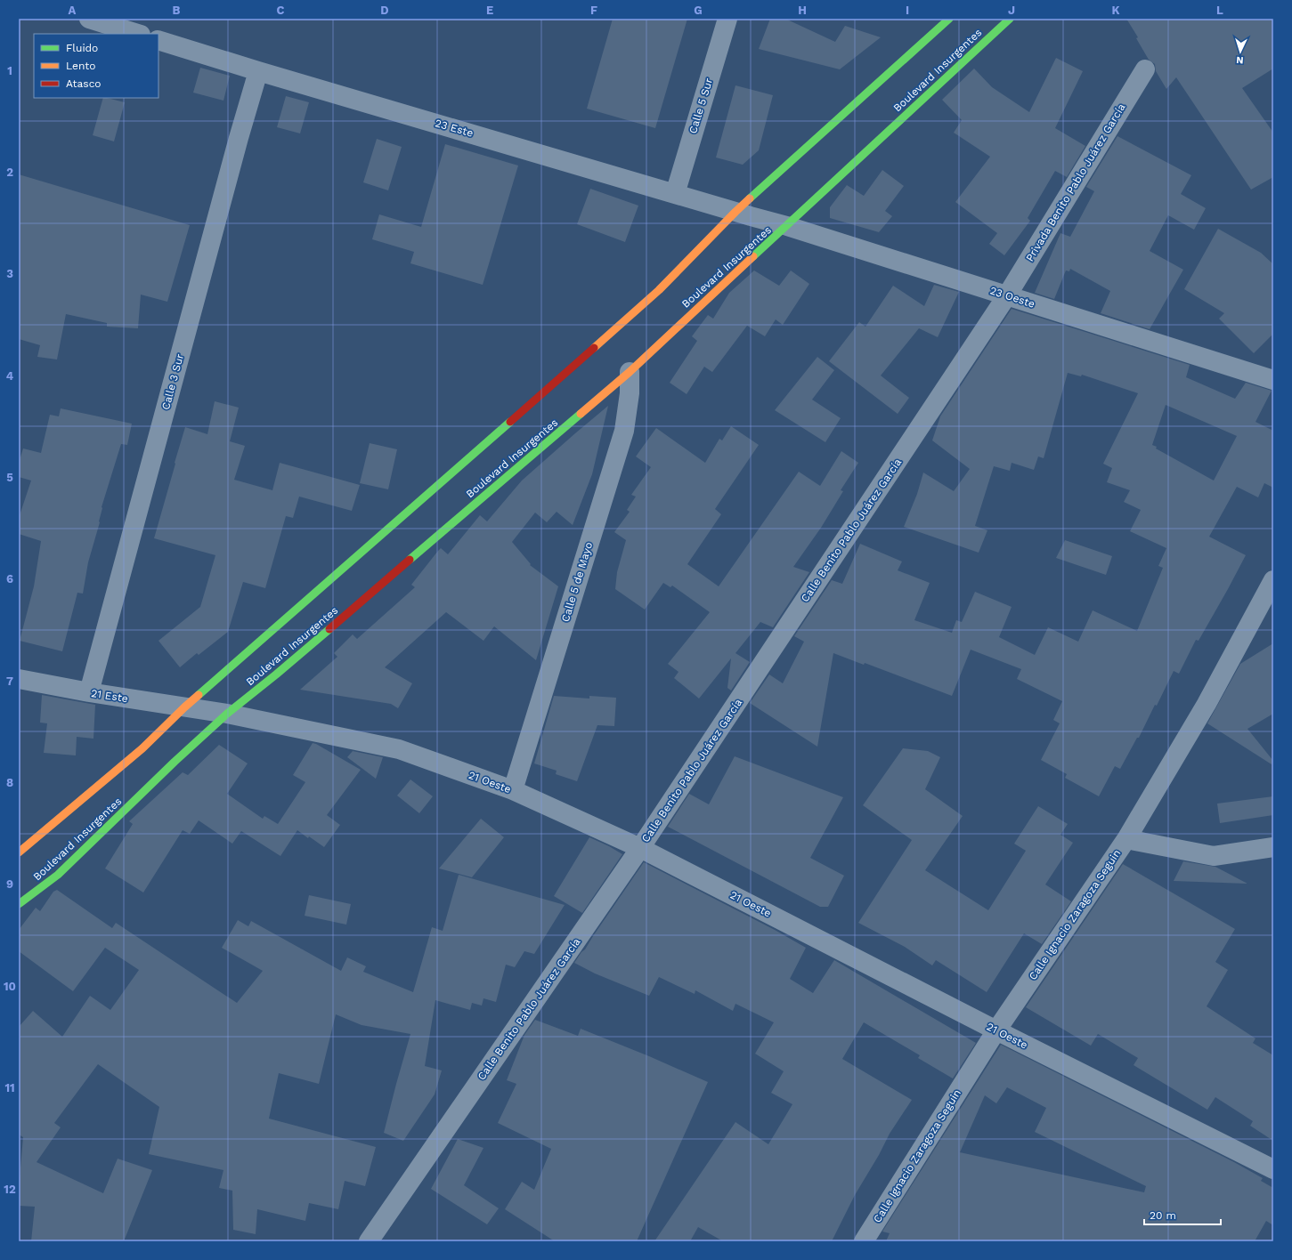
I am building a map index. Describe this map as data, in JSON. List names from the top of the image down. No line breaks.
{"streets":{"main road":["Boulevard Insurgentes"],"street":["Calle 5 Sur","23 Este","Privada Benito Pablo Juárez García","23 Oeste","Calle 3 Sur","Calle Benito Pablo Juárez García","Calle 5 de Mayo","21 Este","21 Oeste","Calle Ignacio Zaragoza Seguin"]},"crossings":[["Boulevard Insurgentes","23 Oeste"],["Boulevard Insurgentes","Calle 5 de Mayo"],["Boulevard Insurgentes","21 Oeste"],["Calle 5 Sur","23 Este"],["23 Este","23 Oeste"],["23 Este","Calle 3 Sur"],["Privada Benito Pablo Juárez García","23 Oeste"],["Privada Benito Pablo Juárez García","Calle Benito Pablo Juárez García"],["23 Oeste","Calle Benito Pablo Juárez García"],["Calle 3 Sur","21 Este"],["Calle Benito Pablo Juárez García","21 Oeste"],["Calle 5 de Mayo","21 Oeste"],["21 Este","21 Oeste"],["21 Oeste","Calle Ignacio Zaragoza Seguin"]],"legend":["Fluido","Lento","Atasco"],"scale_bar":"20 m","north":"bottom","grid":{"columns":["A","B","C","D","E","F","G","H","I","J","K","L"],"rows":["1","2","3","4","5","6","7","8","9","10","11","12"]}}
